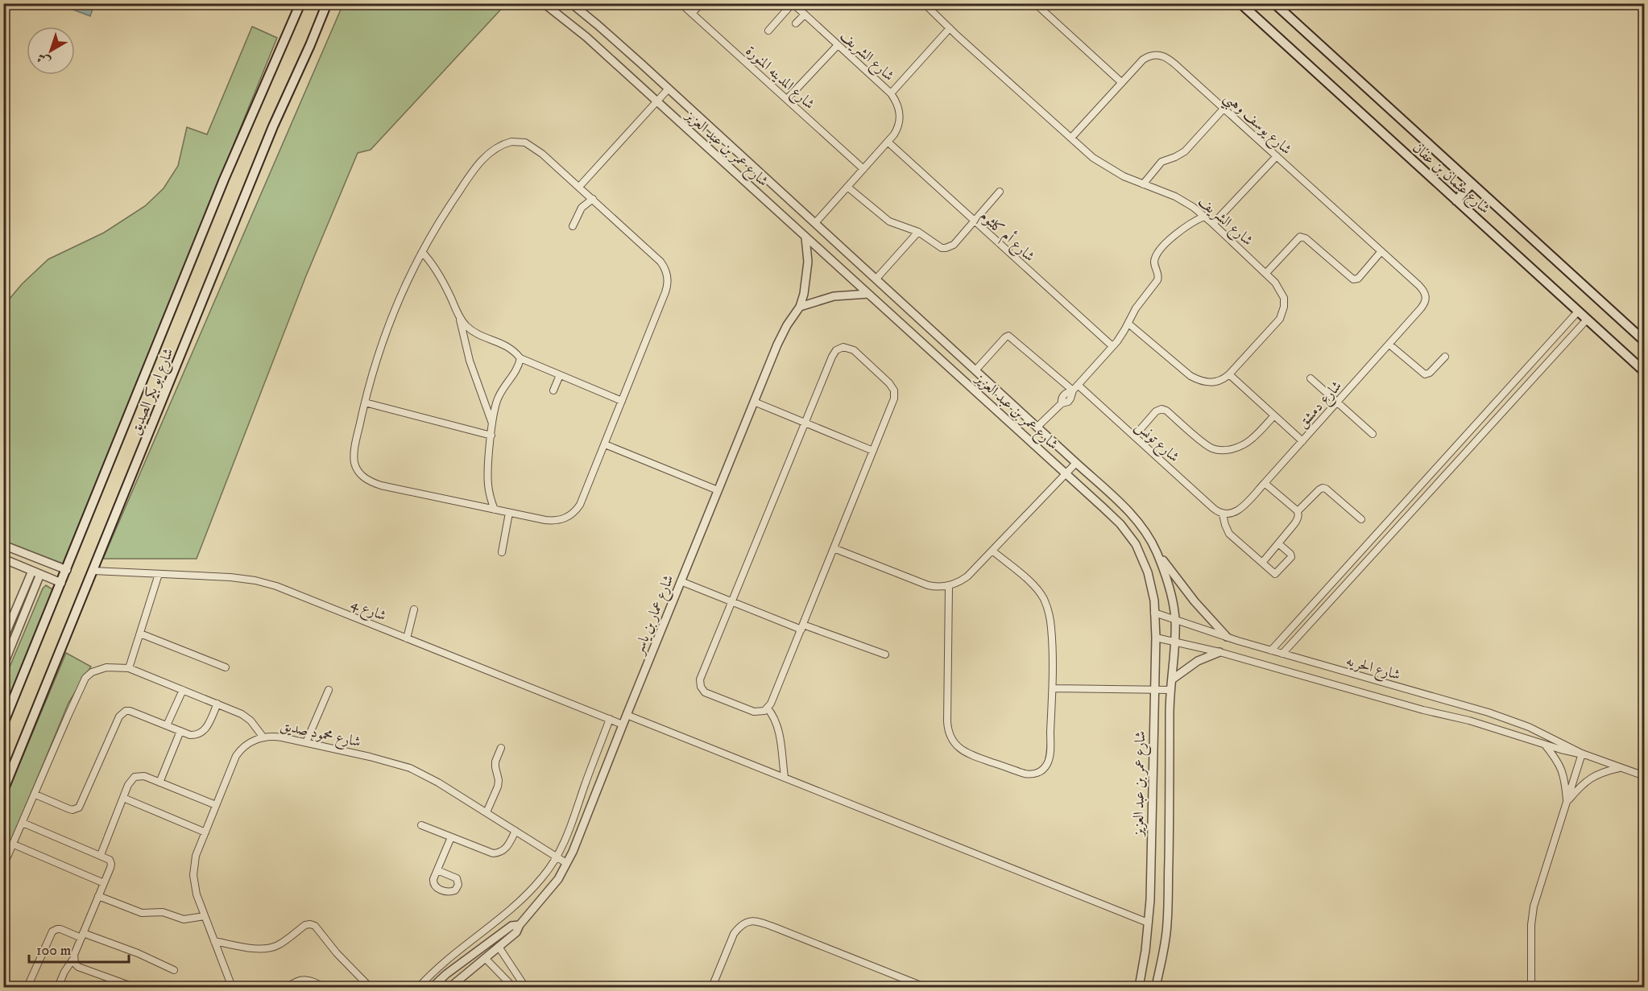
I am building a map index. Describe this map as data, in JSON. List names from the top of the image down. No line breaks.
{"streets":{"main road":["شارع عثمان بن عفان","شارع ابو بكر الصديق"],"street":["شارع الشريف","شارع المدينه المنورة","شارع يوسف وهبي","شارع عمر بن عبد العزيز","شارع أم كلثوم","شارع دمشق","شارع تونس","شارع 4","شارع عمار بن ياسر","شارع الحريه","شارع محمود صديق"]},"crossings":[["شارع الشريف","شارع المدينه المنورة"],["شارع الشريف","شارع يوسف وهبي"],["شارع الشريف","شارع عمر بن عبد العزيز"],["شارع الشريف","شارع أم كلثوم"],["شارع يوسف وهبي","شارع دمشق"],["شارع عمر بن عبد العزيز","شارع عمار بن ياسر"],["شارع عمر بن عبد العزيز","شارع الحريه"],["شارع ابو بكر الصديق","شارع 4"],["شارع دمشق","شارع تونس"],["شارع 4","شارع عمار بن ياسر"],["شارع عمار بن ياسر","شارع محمود صديق"]],"scale_bar":"100 m","north":"bottom left"}
